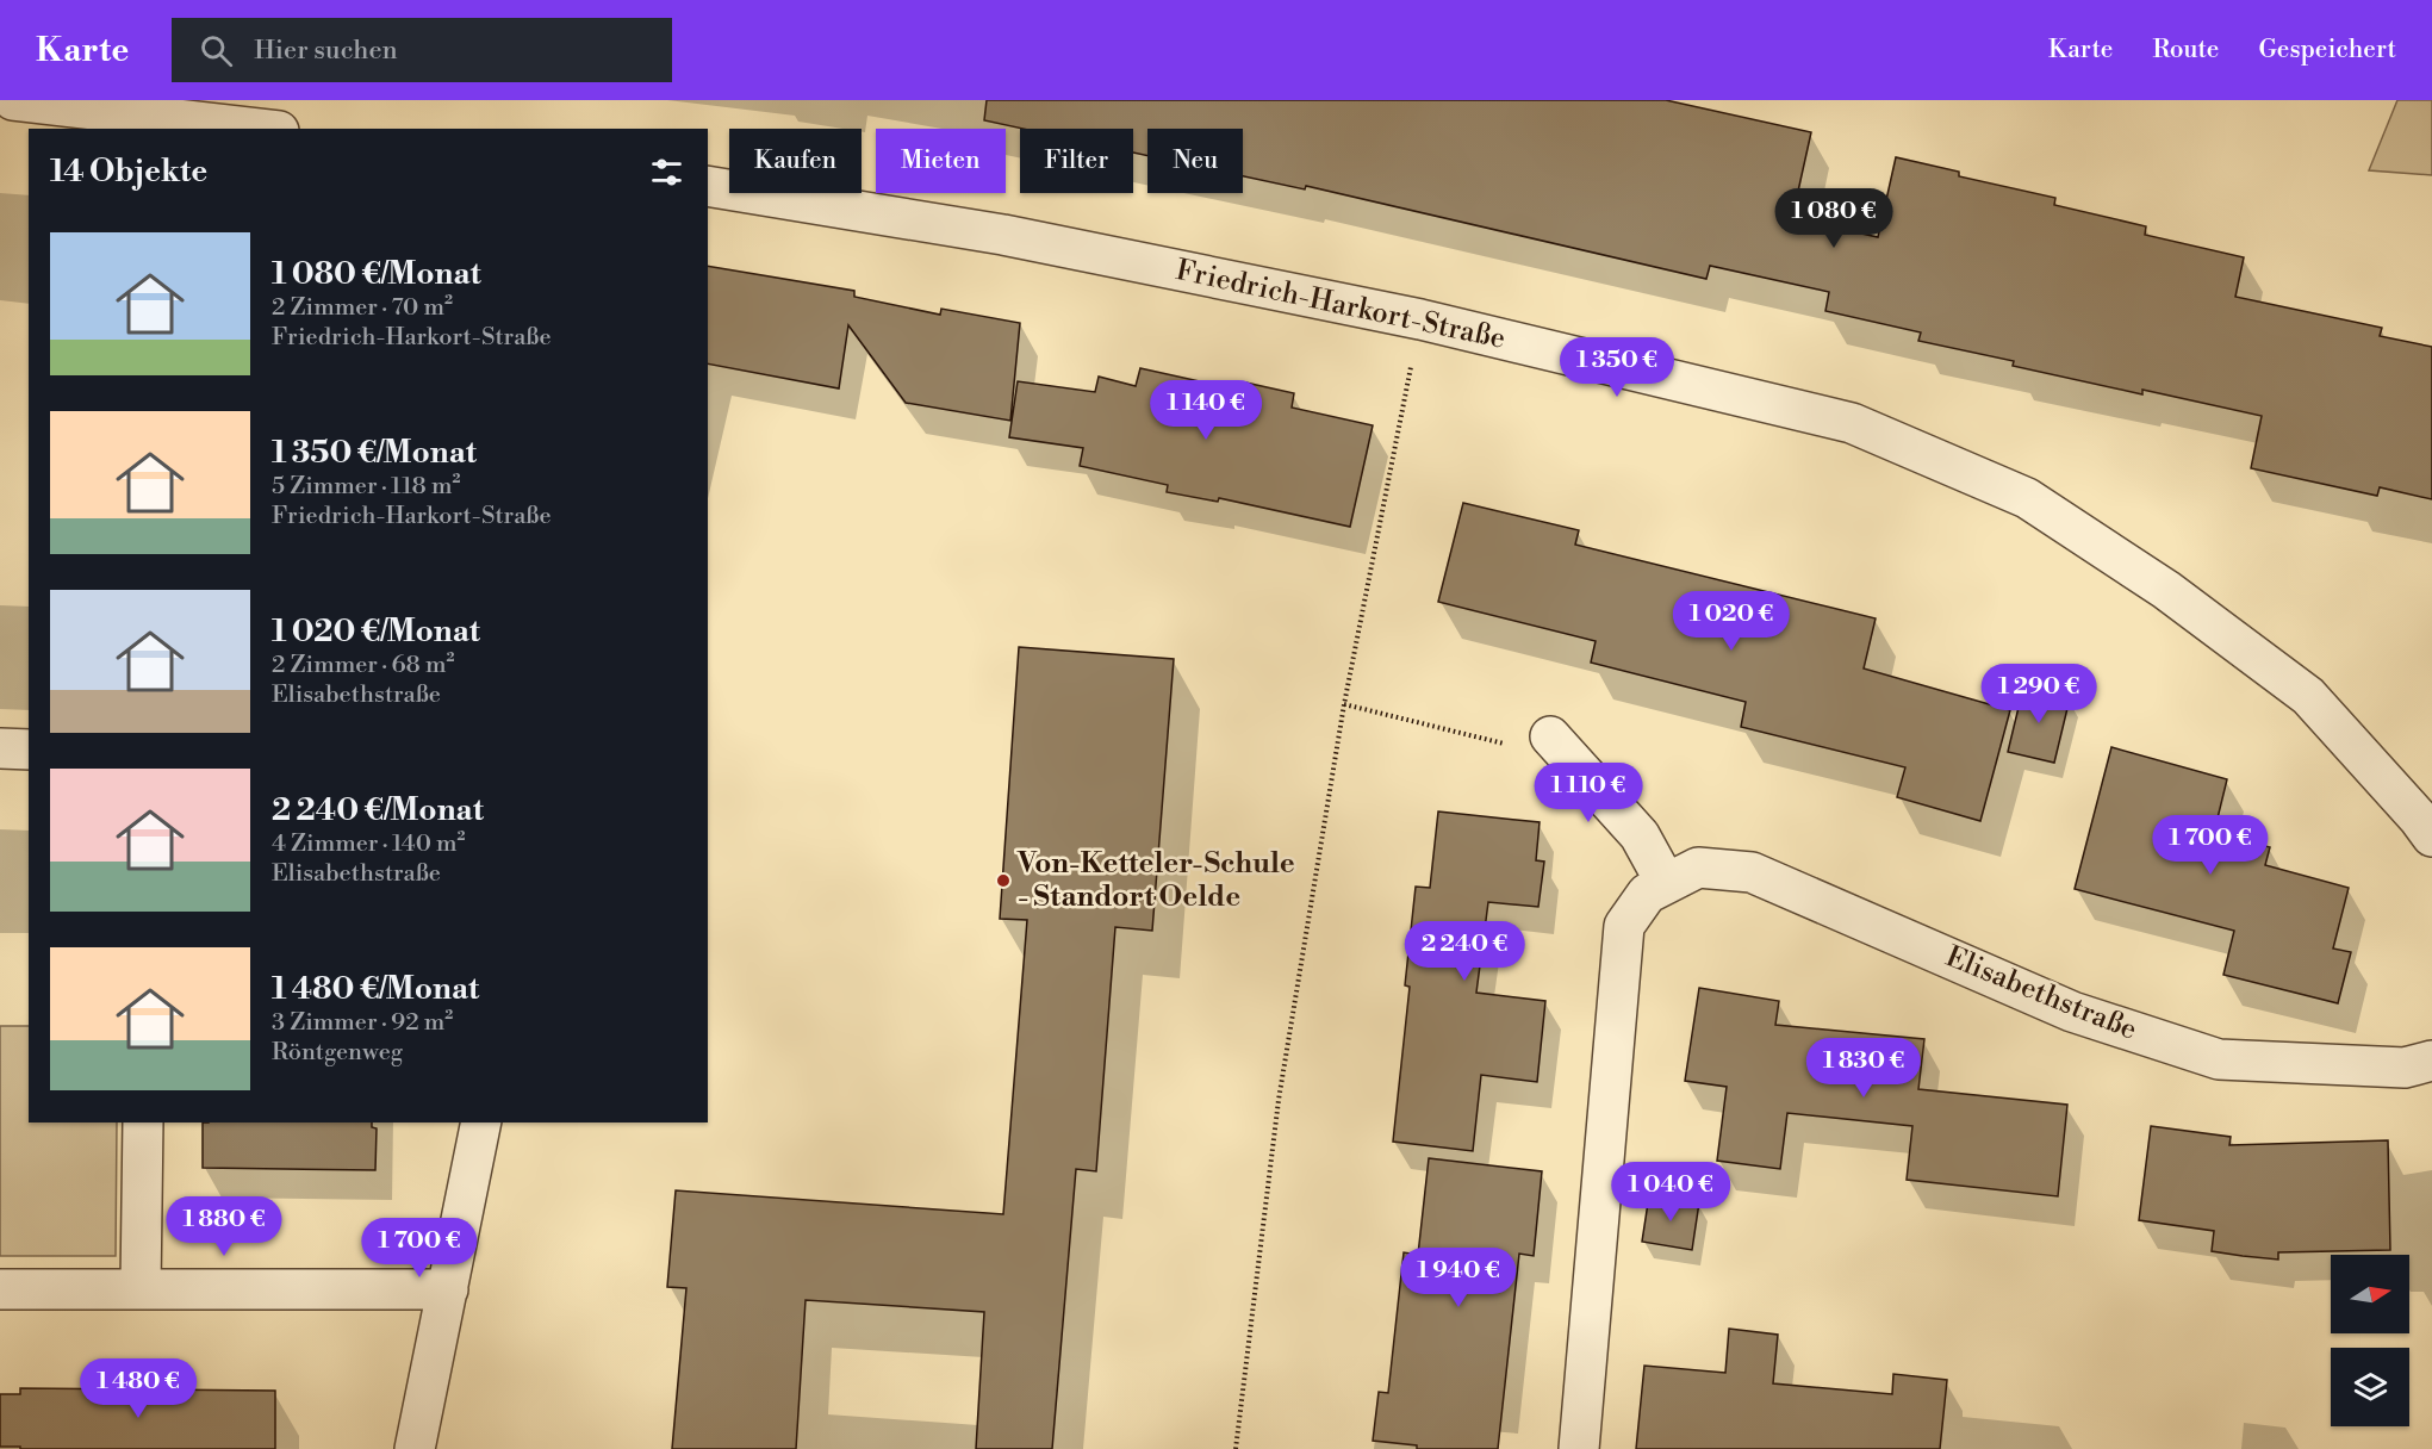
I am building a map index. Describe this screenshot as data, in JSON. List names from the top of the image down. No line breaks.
{"streets":{"street":["Friedrich-Harkort-Straße","Elisabethstraße"]},"places":["Von-Ketteler-Schule - Standort Oelde"],"north":"right","page":{"header":"Karte","search":"Hier suchen","nav":["Karte","Route","Gespeichert"],"chip":["Kaufen","Mieten","Filter","Neu"],"heading":"14 Objekte","price":["1 080 €","1 350 €","1 140 €","1 020 €","1 290 €","1 110 €","1 700 €","2 240 €","1 830 €","1 040 €","1 880 €","1 700 €","1 940 €","1 480 €"],"list":[{"name":"1 080 €/Monat","note":"2 Zimmer · 70 m² · Friedrich-Harkort-Straße"},{"name":"1 350 €/Monat","note":"5 Zimmer · 118 m² · Friedrich-Harkort-Straße"},{"name":"1 020 €/Monat","note":"2 Zimmer · 68 m² · Elisabethstraße"},{"name":"2 240 €/Monat","note":"4 Zimmer · 140 m² · Elisabethstraße"},{"name":"1 480 €/Monat","note":"3 Zimmer · 92 m² · Röntgenweg"}]}}
